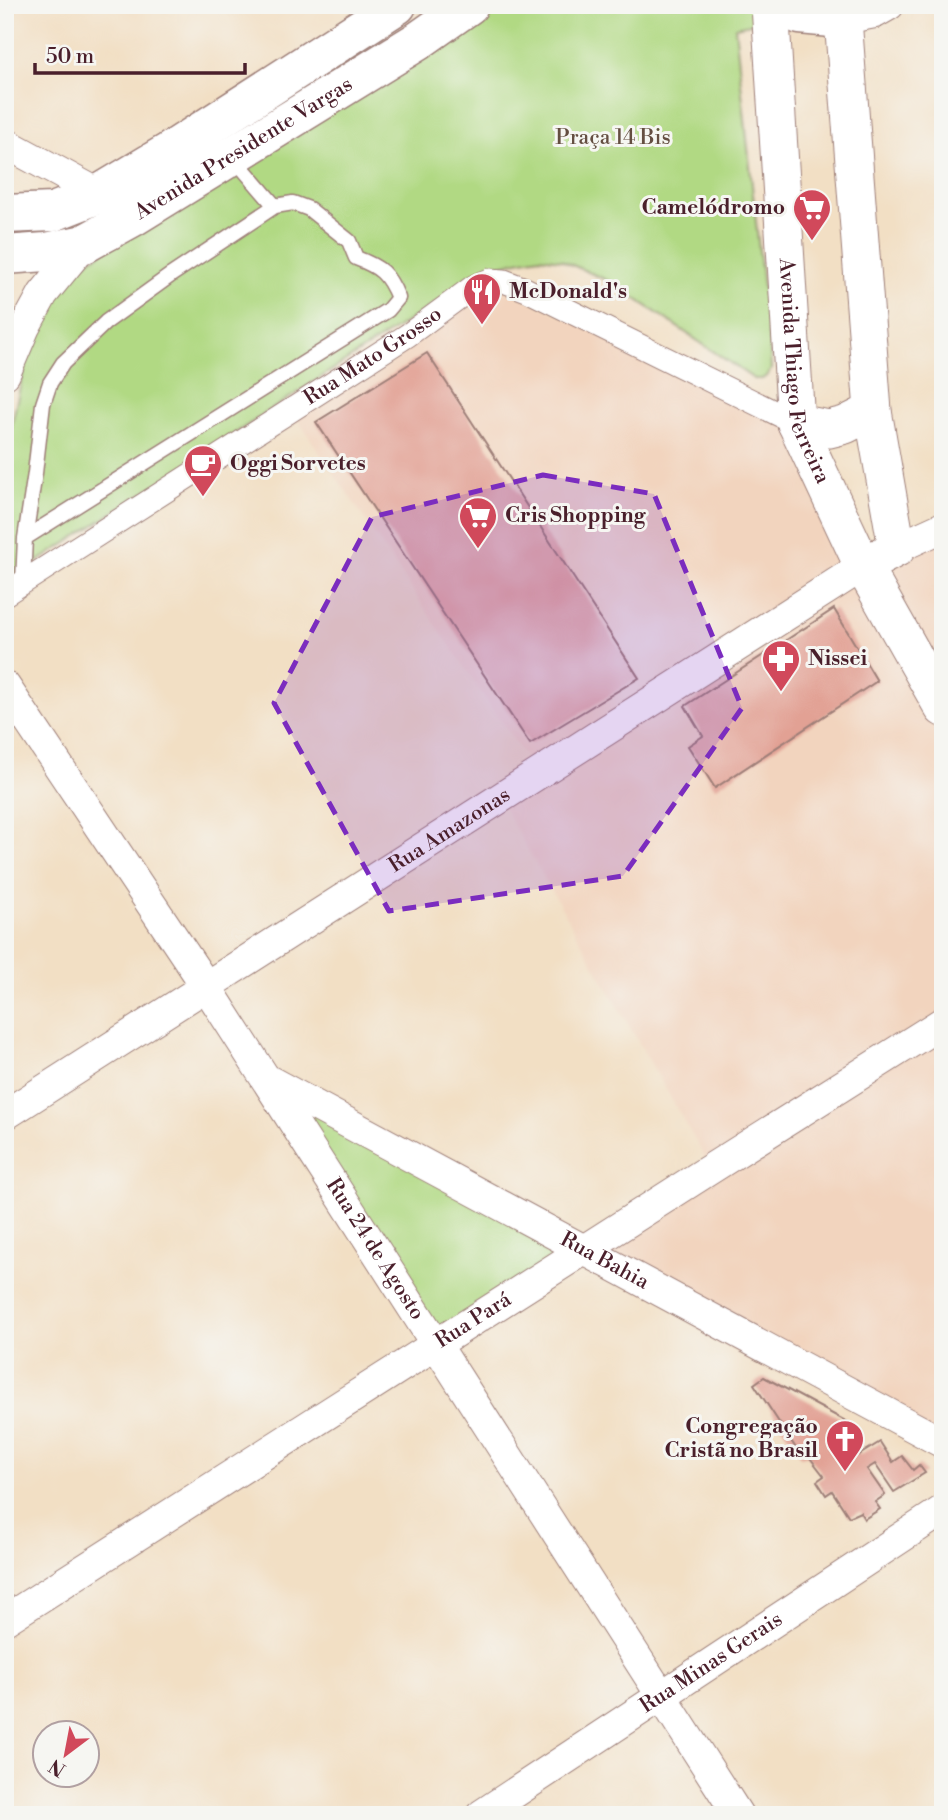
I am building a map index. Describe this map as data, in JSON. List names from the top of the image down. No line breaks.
{"streets":{"main road":["Avenida Presidente Vargas"],"street":["Rua Mato Grosso","Avenida Thiago Ferreira","Rua Amazonas","Rua 24 de Agosto","Rua Bahia","Rua Pará","Rua Minas Gerais"]},"crossings":[["Rua Mato Grosso","Avenida Thiago Ferreira"],["Avenida Thiago Ferreira","Rua Amazonas"],["Rua Amazonas","Rua 24 de Agosto"],["Rua 24 de Agosto","Rua Bahia"],["Rua 24 de Agosto","Rua Pará"],["Rua 24 de Agosto","Rua Minas Gerais"],["Rua Bahia","Rua Pará"]],"parks":["Praça 14 Bis"],"places":{"supermarket":["Camelódromo","Cris Shopping"],"restaurant":["McDonald's"],"cafe":["Oggi Sorvetes"],"pharmacy":["Nissei"],"church":["Congregação Cristã no Brasil"]},"scale_bar":"50 m","north":"bottom left"}
